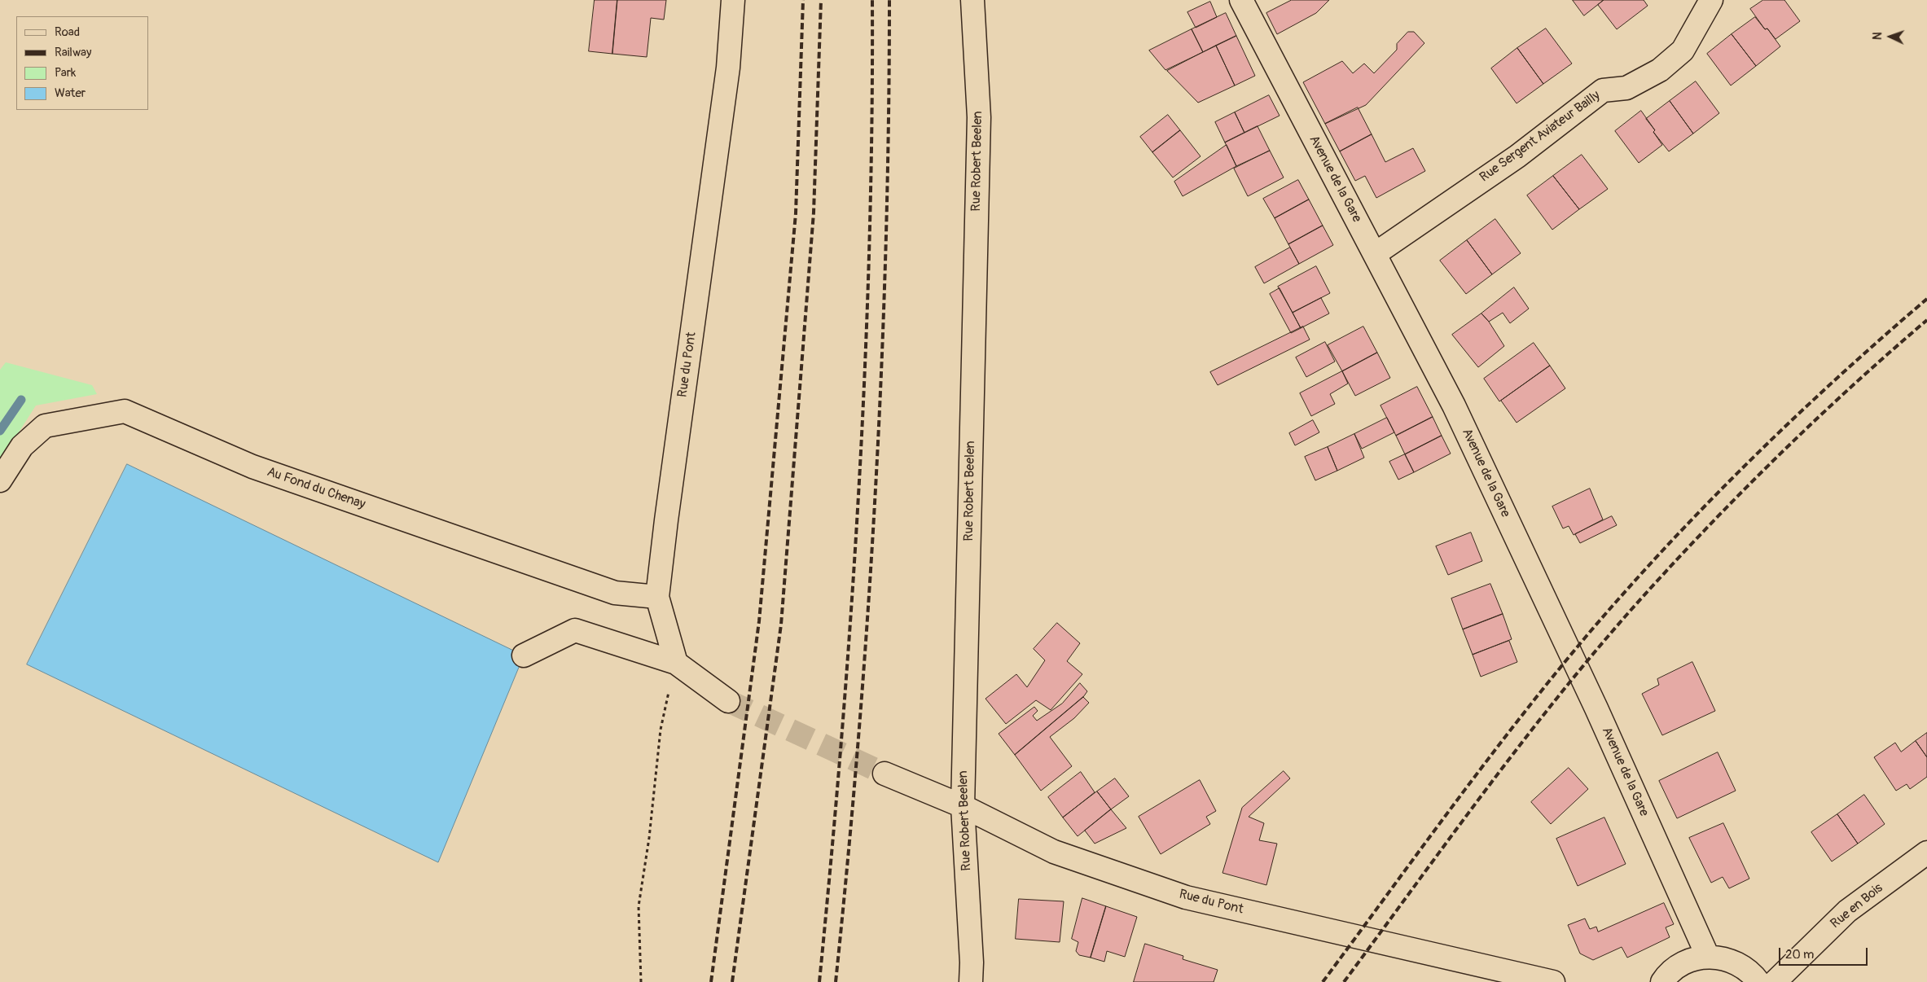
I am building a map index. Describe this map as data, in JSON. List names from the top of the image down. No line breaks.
{"streets":{"street":["Rue Sergent Aviateur Bailly","Rue Robert Beelen","Avenue de la Gare","Rue du Pont","Au Fond du Chenay","Rue en Bois"]},"crossings":[["Rue Sergent Aviateur Bailly","Avenue de la Gare"],["Rue Robert Beelen","Rue du Pont"],["Rue du Pont","Au Fond du Chenay"]],"legend":["Road","Railway","Park","Water"],"scale_bar":"20 m","north":"left"}
